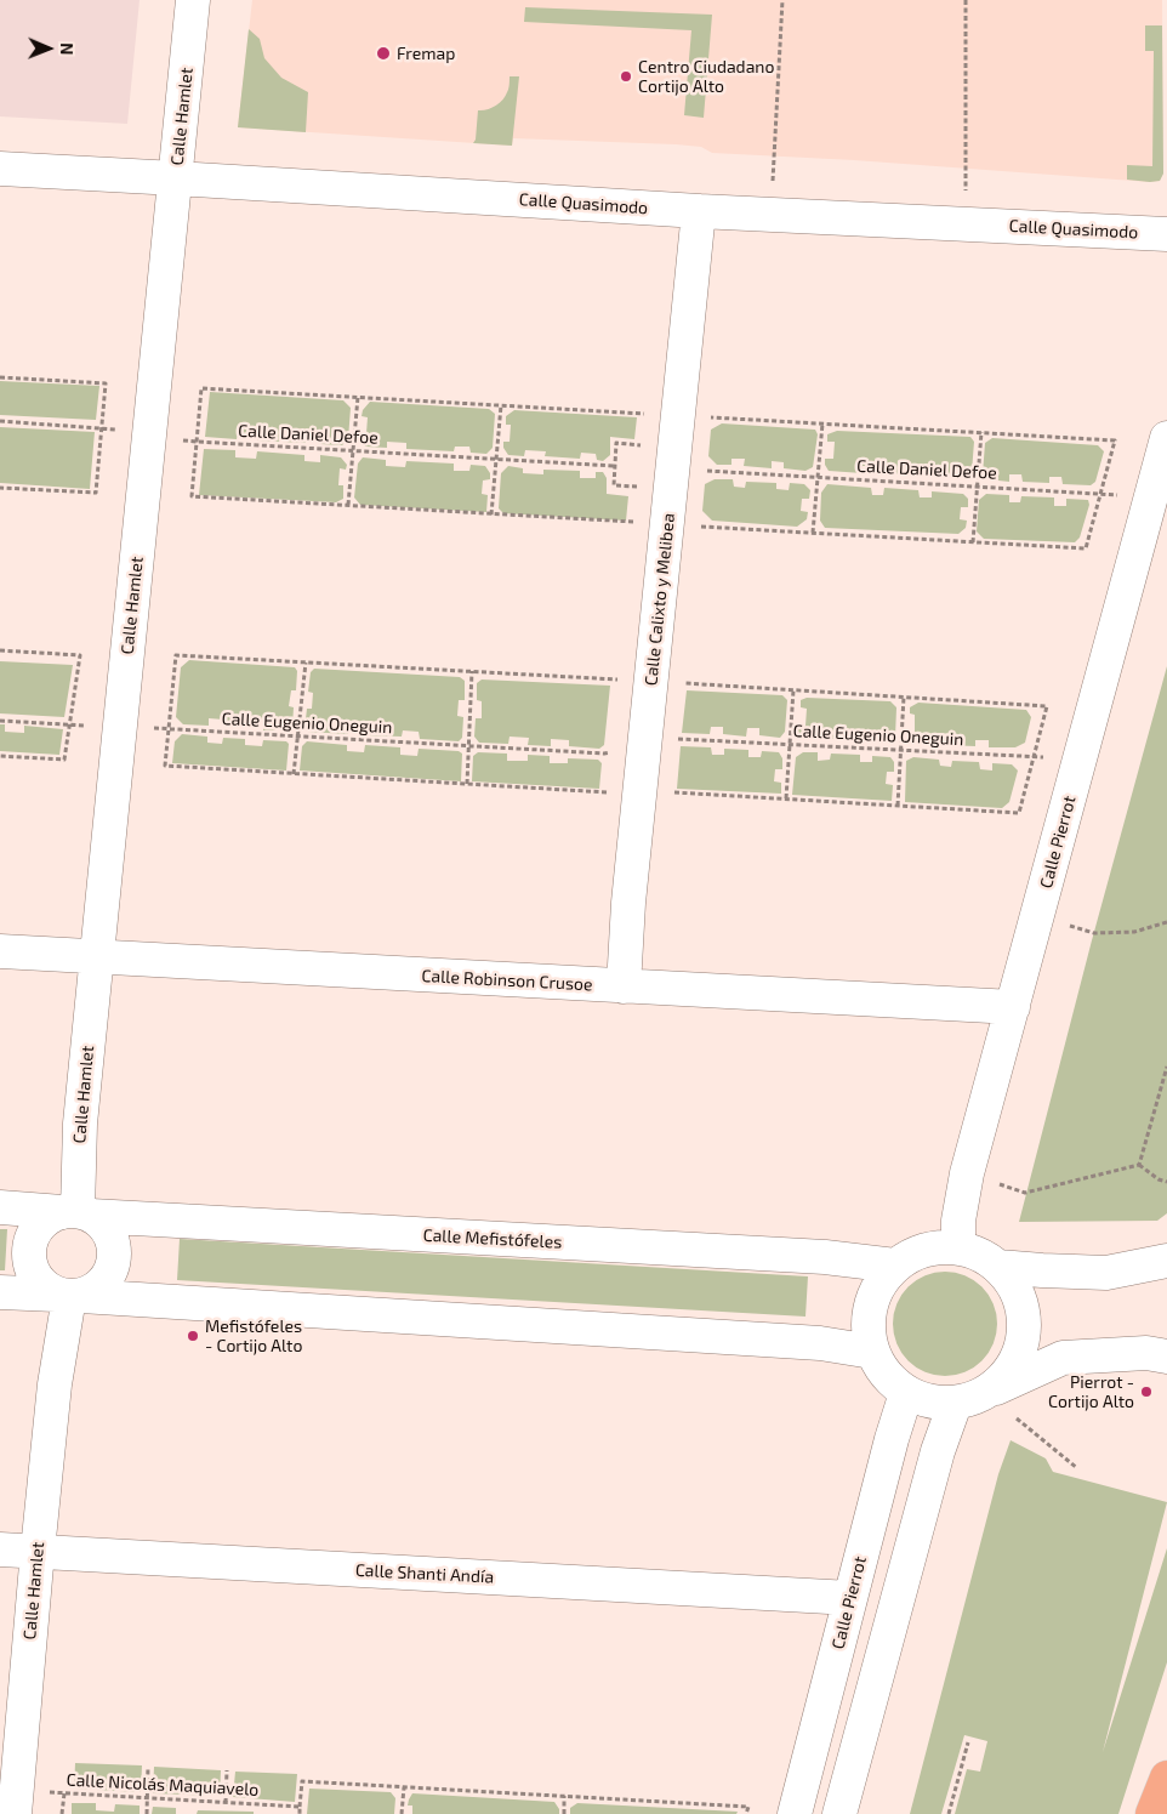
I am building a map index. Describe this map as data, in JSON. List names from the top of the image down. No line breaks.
{"streets":{"street":["Calle Hamlet","Calle Quasimodo","Calle Calixto y Melibea","Calle Pierrot","Calle Robinson Crusoe","Calle Mefistófeles","Calle Shanti Andía"],"path":["Calle Daniel Defoe","Calle Eugenio Oneguin","Calle Nicolás Maquiavelo"]},"crossings":[["Calle Hamlet","Calle Quasimodo"],["Calle Hamlet","Calle Daniel Defoe"],["Calle Hamlet","Calle Eugenio Oneguin"],["Calle Hamlet","Calle Robinson Crusoe"],["Calle Hamlet","Calle Mefistófeles"],["Calle Hamlet","Calle Shanti Andía"],["Calle Hamlet","Calle Nicolás Maquiavelo"],["Calle Quasimodo","Calle Calixto y Melibea"],["Calle Daniel Defoe","Calle Pierrot"],["Calle Calixto y Melibea","Calle Robinson Crusoe"],["Calle Eugenio Oneguin","Calle Pierrot"],["Calle Pierrot","Calle Robinson Crusoe"],["Calle Pierrot","Calle Mefistófeles"],["Calle Pierrot","Calle Shanti Andía"]],"places":["Fremap","Centro Ciudadano Cortijo Alto","Mefistófeles - Cortijo Alto","Pierrot - Cortijo Alto"],"north":"right"}
